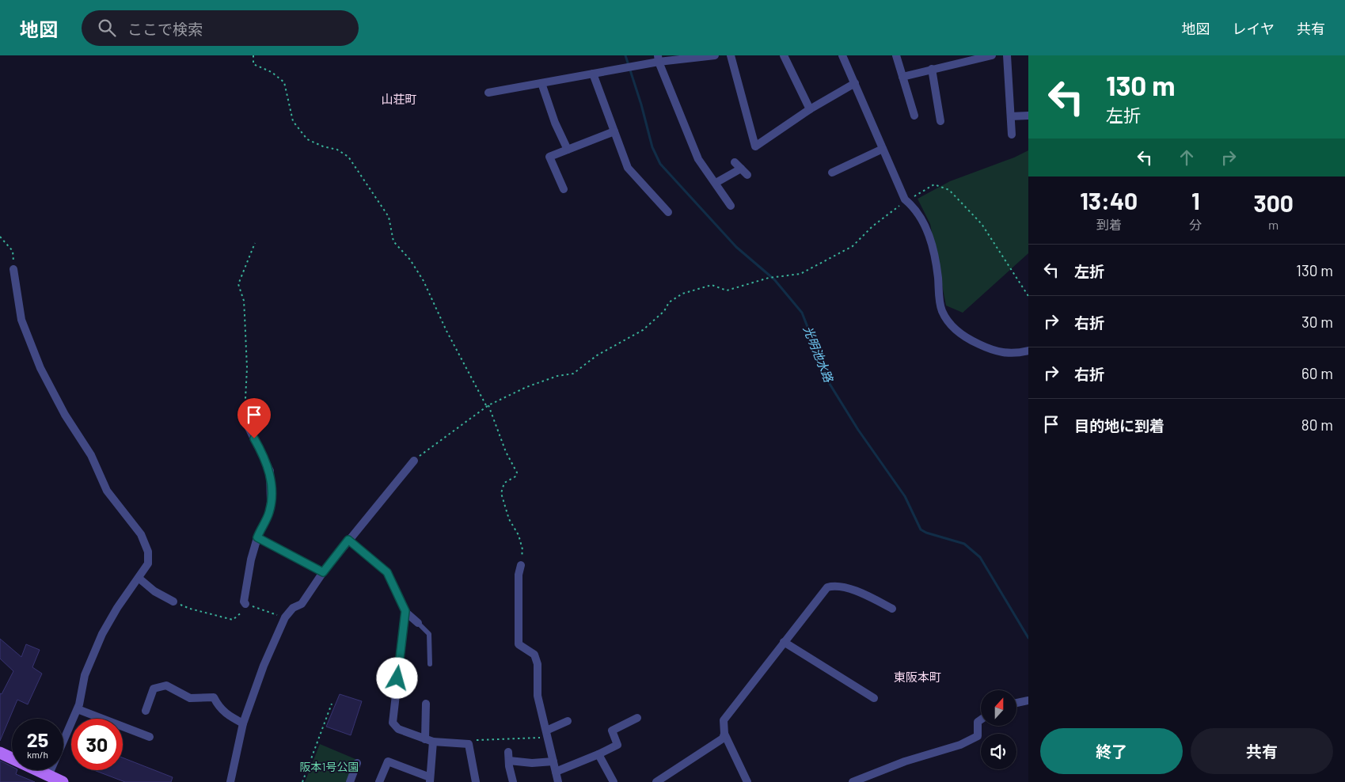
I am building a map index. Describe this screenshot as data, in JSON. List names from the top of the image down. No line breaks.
{"districts":["山荘町","東阪本町"],"water":["光明池水路"],"parks":["阪本1号公園"],"north":"top","page":{"header":"地図","search":"ここで検索","nav":["地図","レイヤ","共有"],"turn":["130 m","左折"],"eta":["13:40","到着","1","分","300","m"],"list":[{"name":"左折","value":"130 m"},{"name":"右折","value":"30 m"},{"name":"右折","value":"60 m"},{"name":"目的地に到着","value":"80 m"}],"speed":"25 km/h","limit":"30","buttons":["終了","共有"]}}
